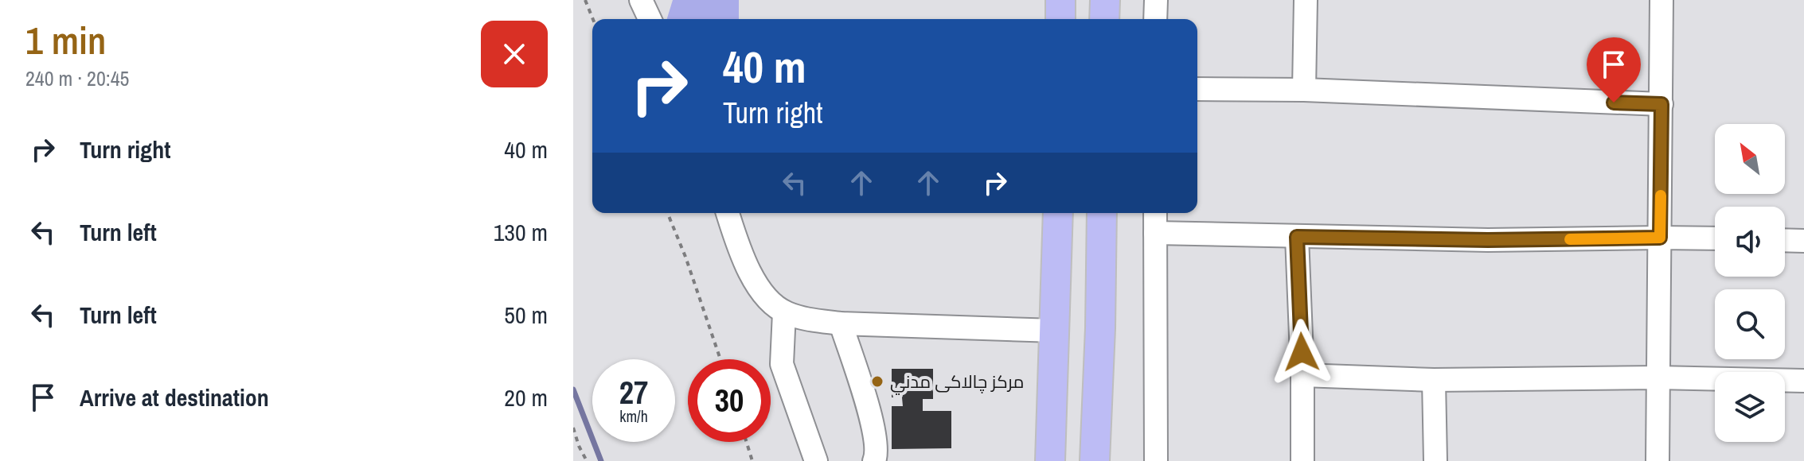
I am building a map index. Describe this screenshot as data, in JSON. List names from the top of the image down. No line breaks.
{"places":["مركز چالاکى مدني"],"north":"top left","page":{"heading":["1 min","240 m · 20:45"],"turn":["40 m","Turn right"],"list":[{"name":"Turn right","value":"40 m"},{"name":"Turn left","value":"130 m"},{"name":"Turn left","value":"50 m"},{"name":"Arrive at destination","value":"20 m"}],"speed":"27 km/h","limit":"30"}}
